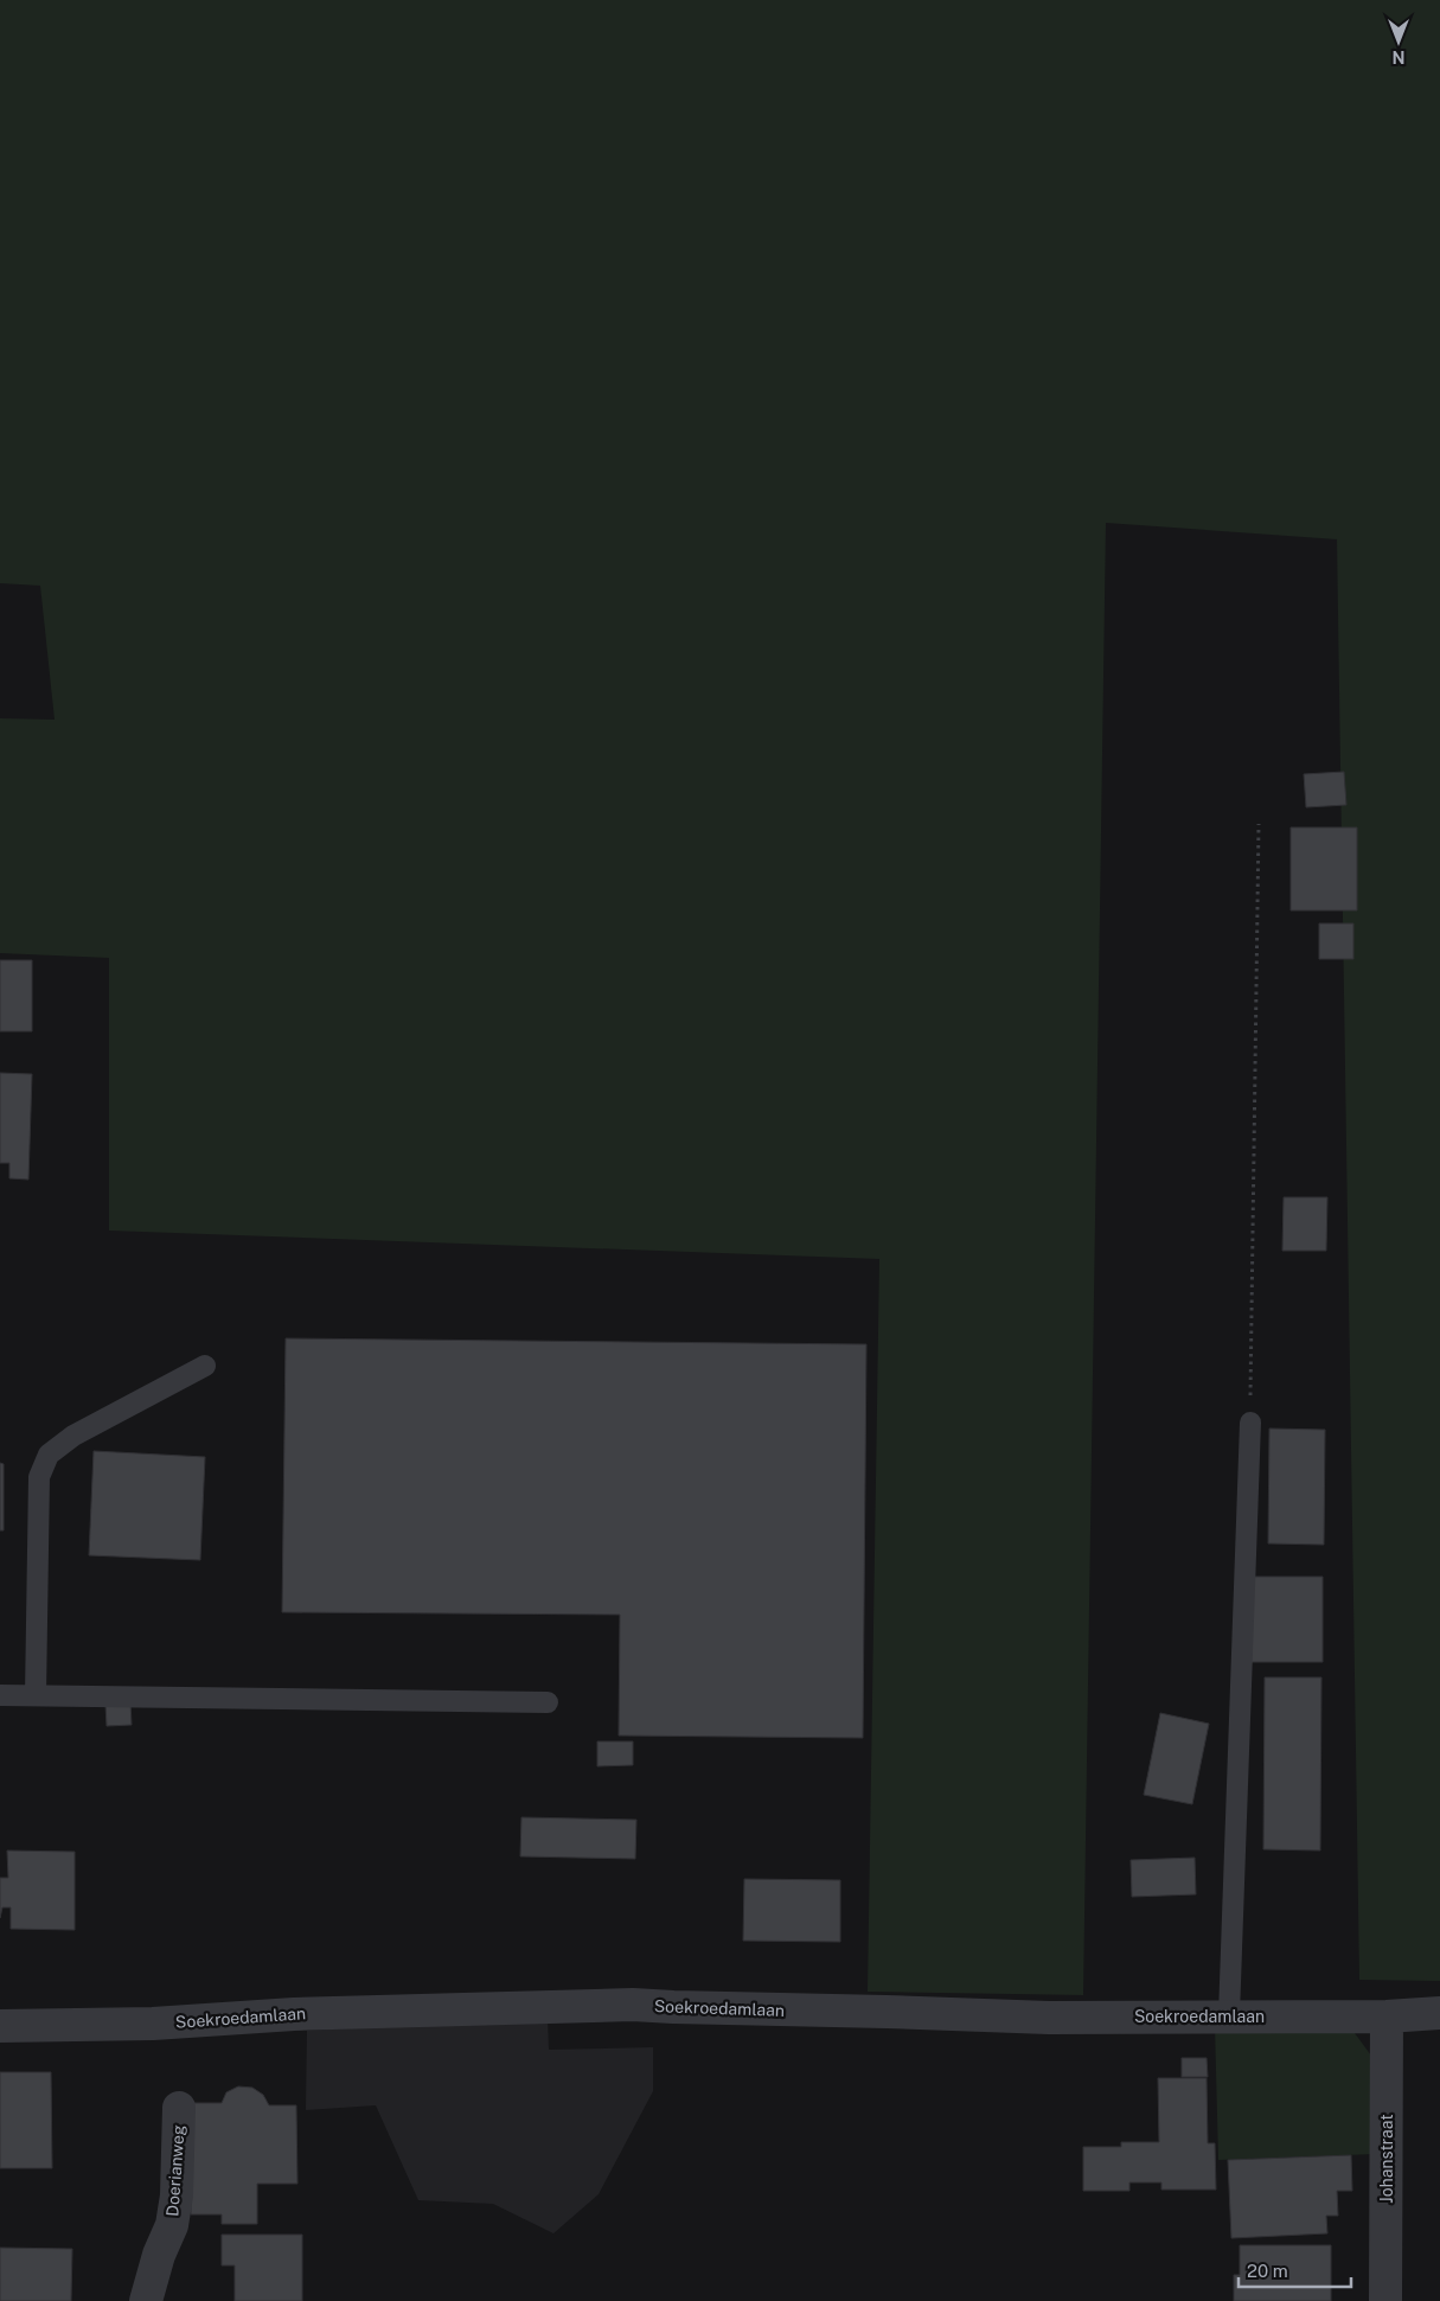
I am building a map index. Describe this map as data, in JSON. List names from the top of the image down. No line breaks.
{"streets":{"street":["Soekroedamlaan","Johanstraat","Doerianweg"]},"crossings":[["Soekroedamlaan","Johanstraat"]],"scale_bar":"20 m","north":"bottom"}
